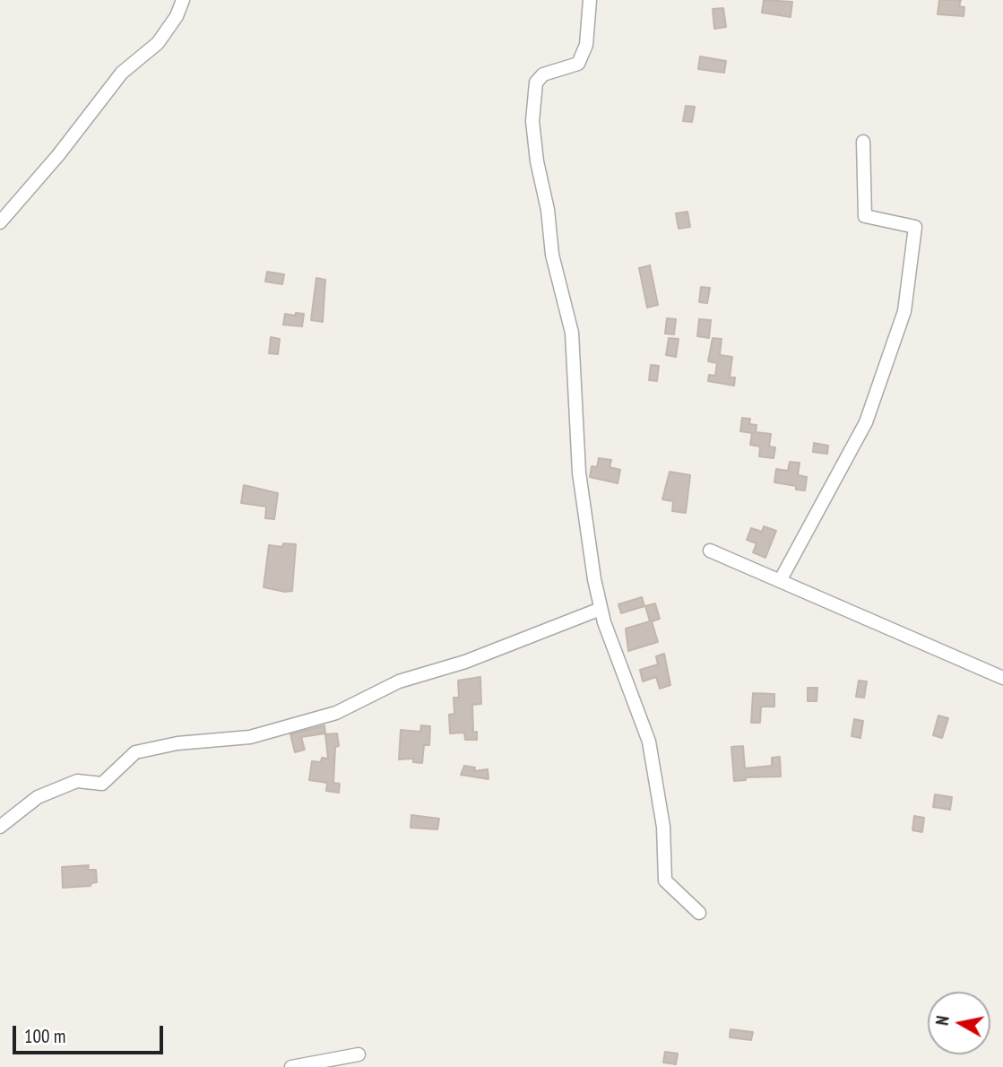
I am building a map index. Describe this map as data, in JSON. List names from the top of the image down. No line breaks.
{"scale_bar":"100 m","north":"left"}
